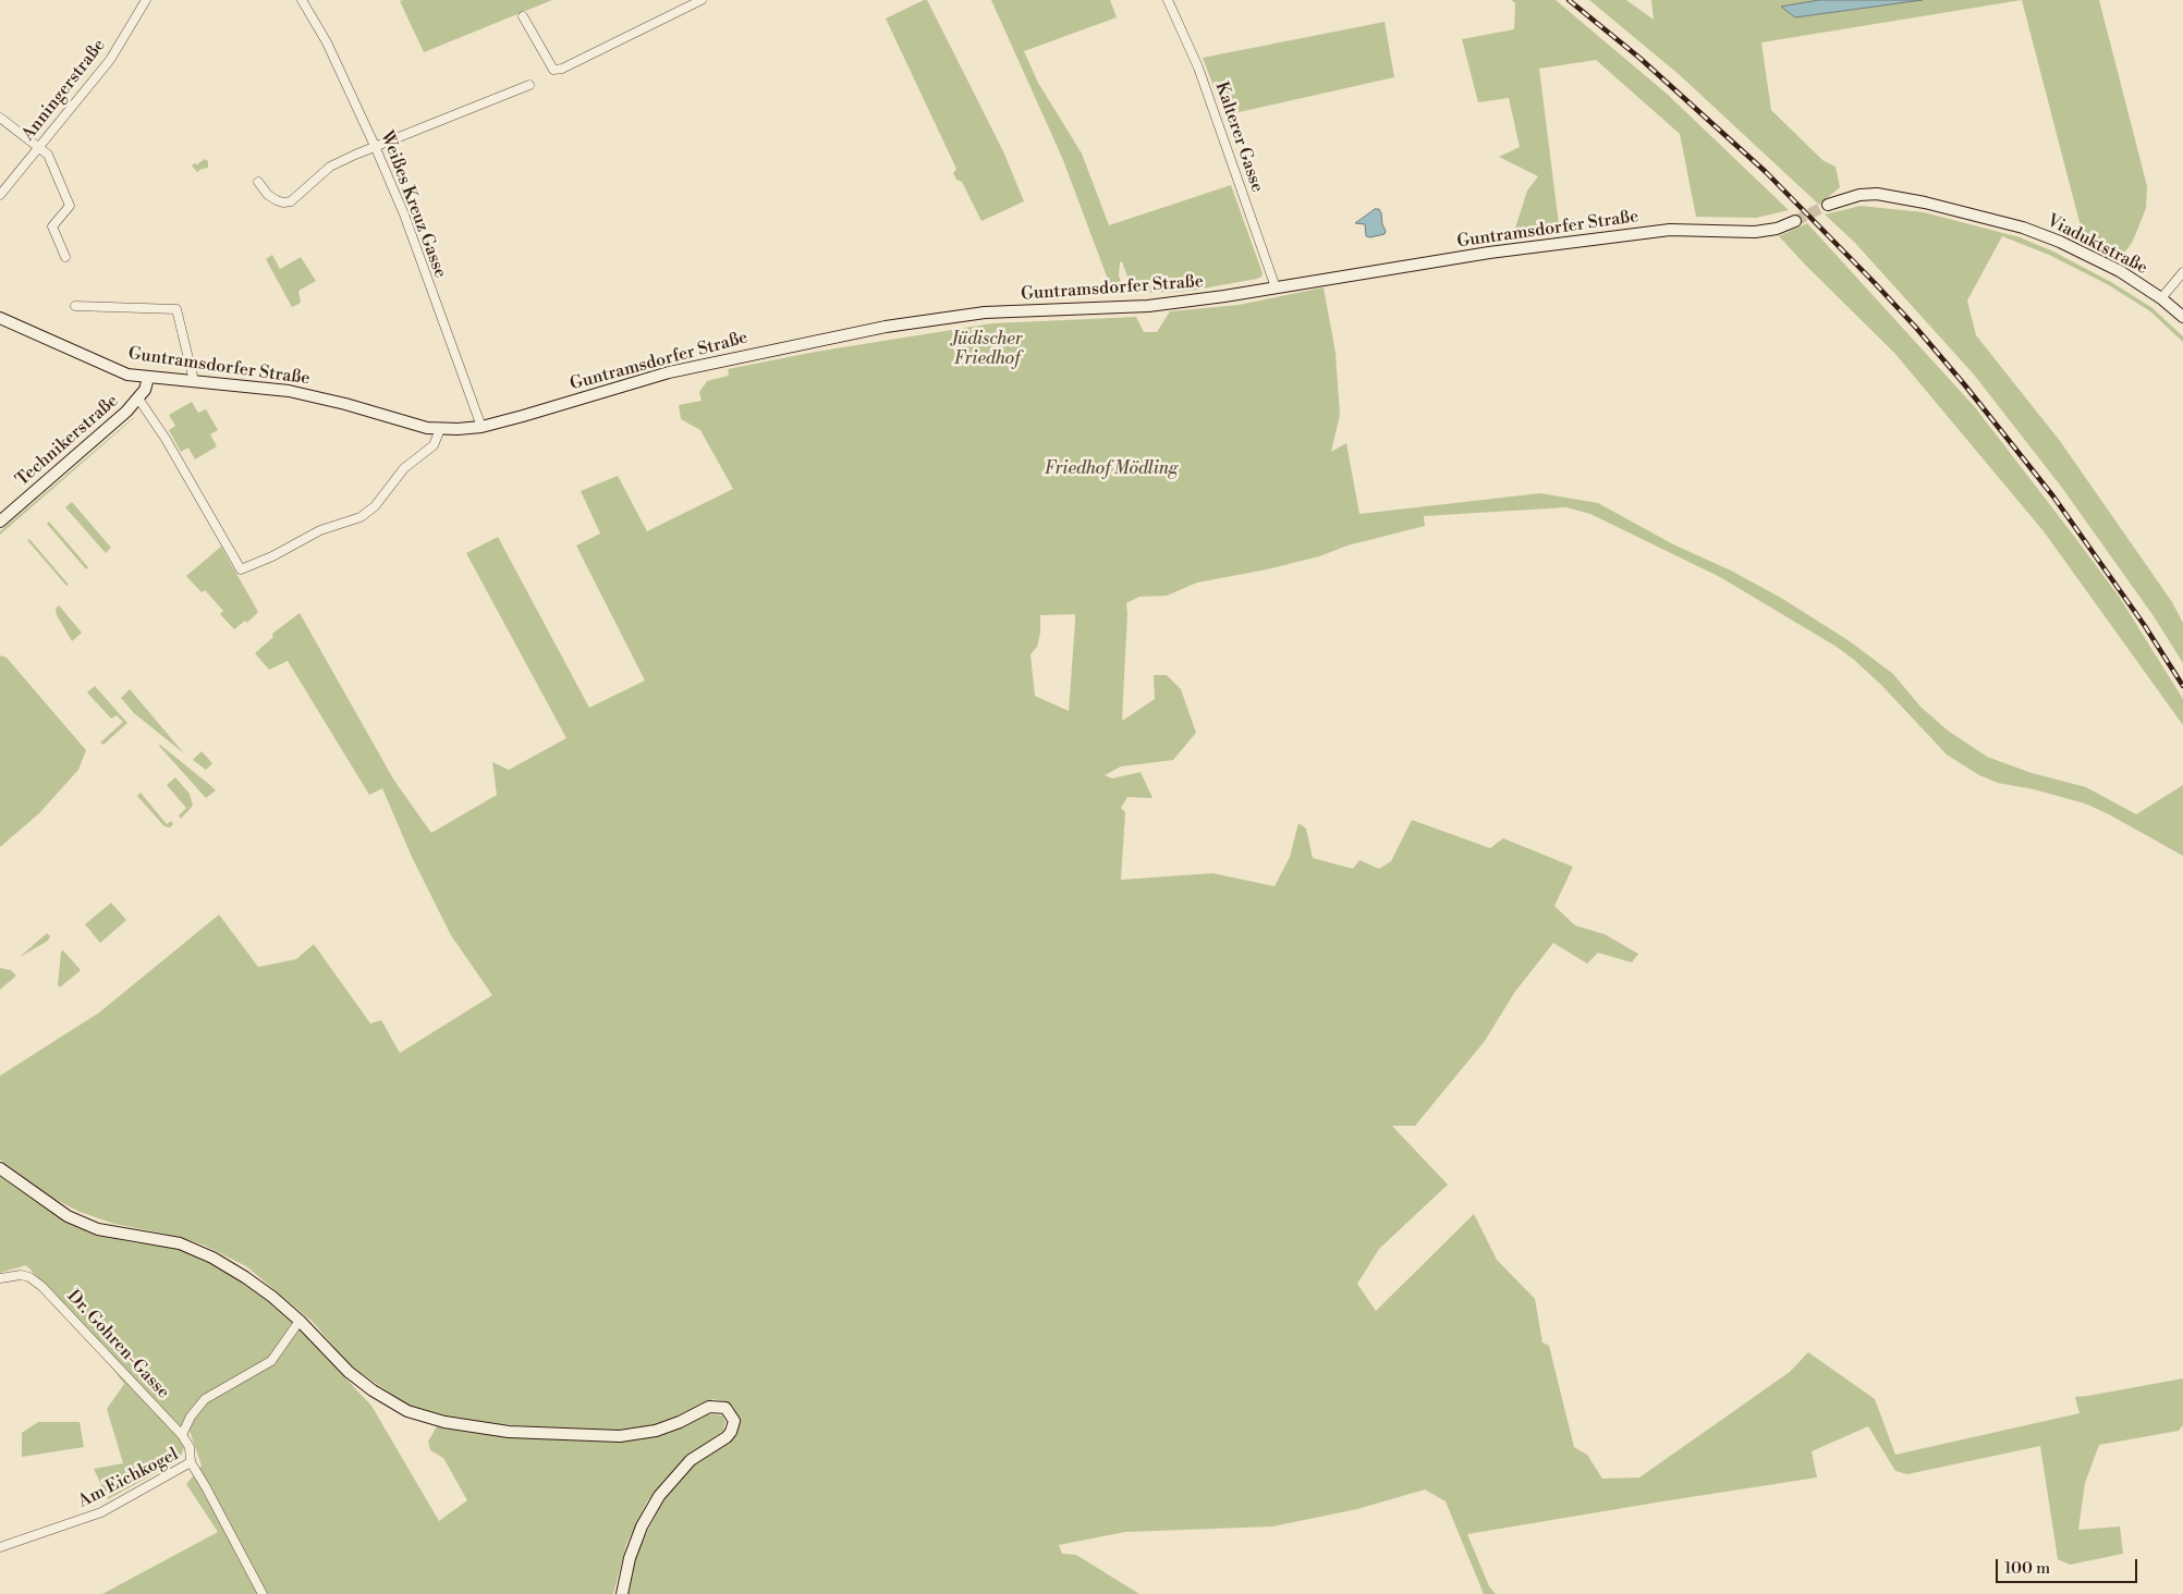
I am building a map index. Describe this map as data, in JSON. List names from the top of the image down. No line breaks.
{"streets":{"street":["Anningerstraße","Kalterer Gasse","Weißes Kreuz Gasse","Guntramsdorfer Straße","Viaduktstraße","Technikerstraße","Dr. Gohren-Gasse","Am Eichkogel"]},"crossings":[["Kalterer Gasse","Guntramsdorfer Straße"],["Weißes Kreuz Gasse","Guntramsdorfer Straße"],["Guntramsdorfer Straße","Technikerstraße"],["Dr. Gohren-Gasse","Am Eichkogel"]],"parks":["Jüdischer Friedhof","Friedhof Mödling"],"scale_bar":"100 m"}
